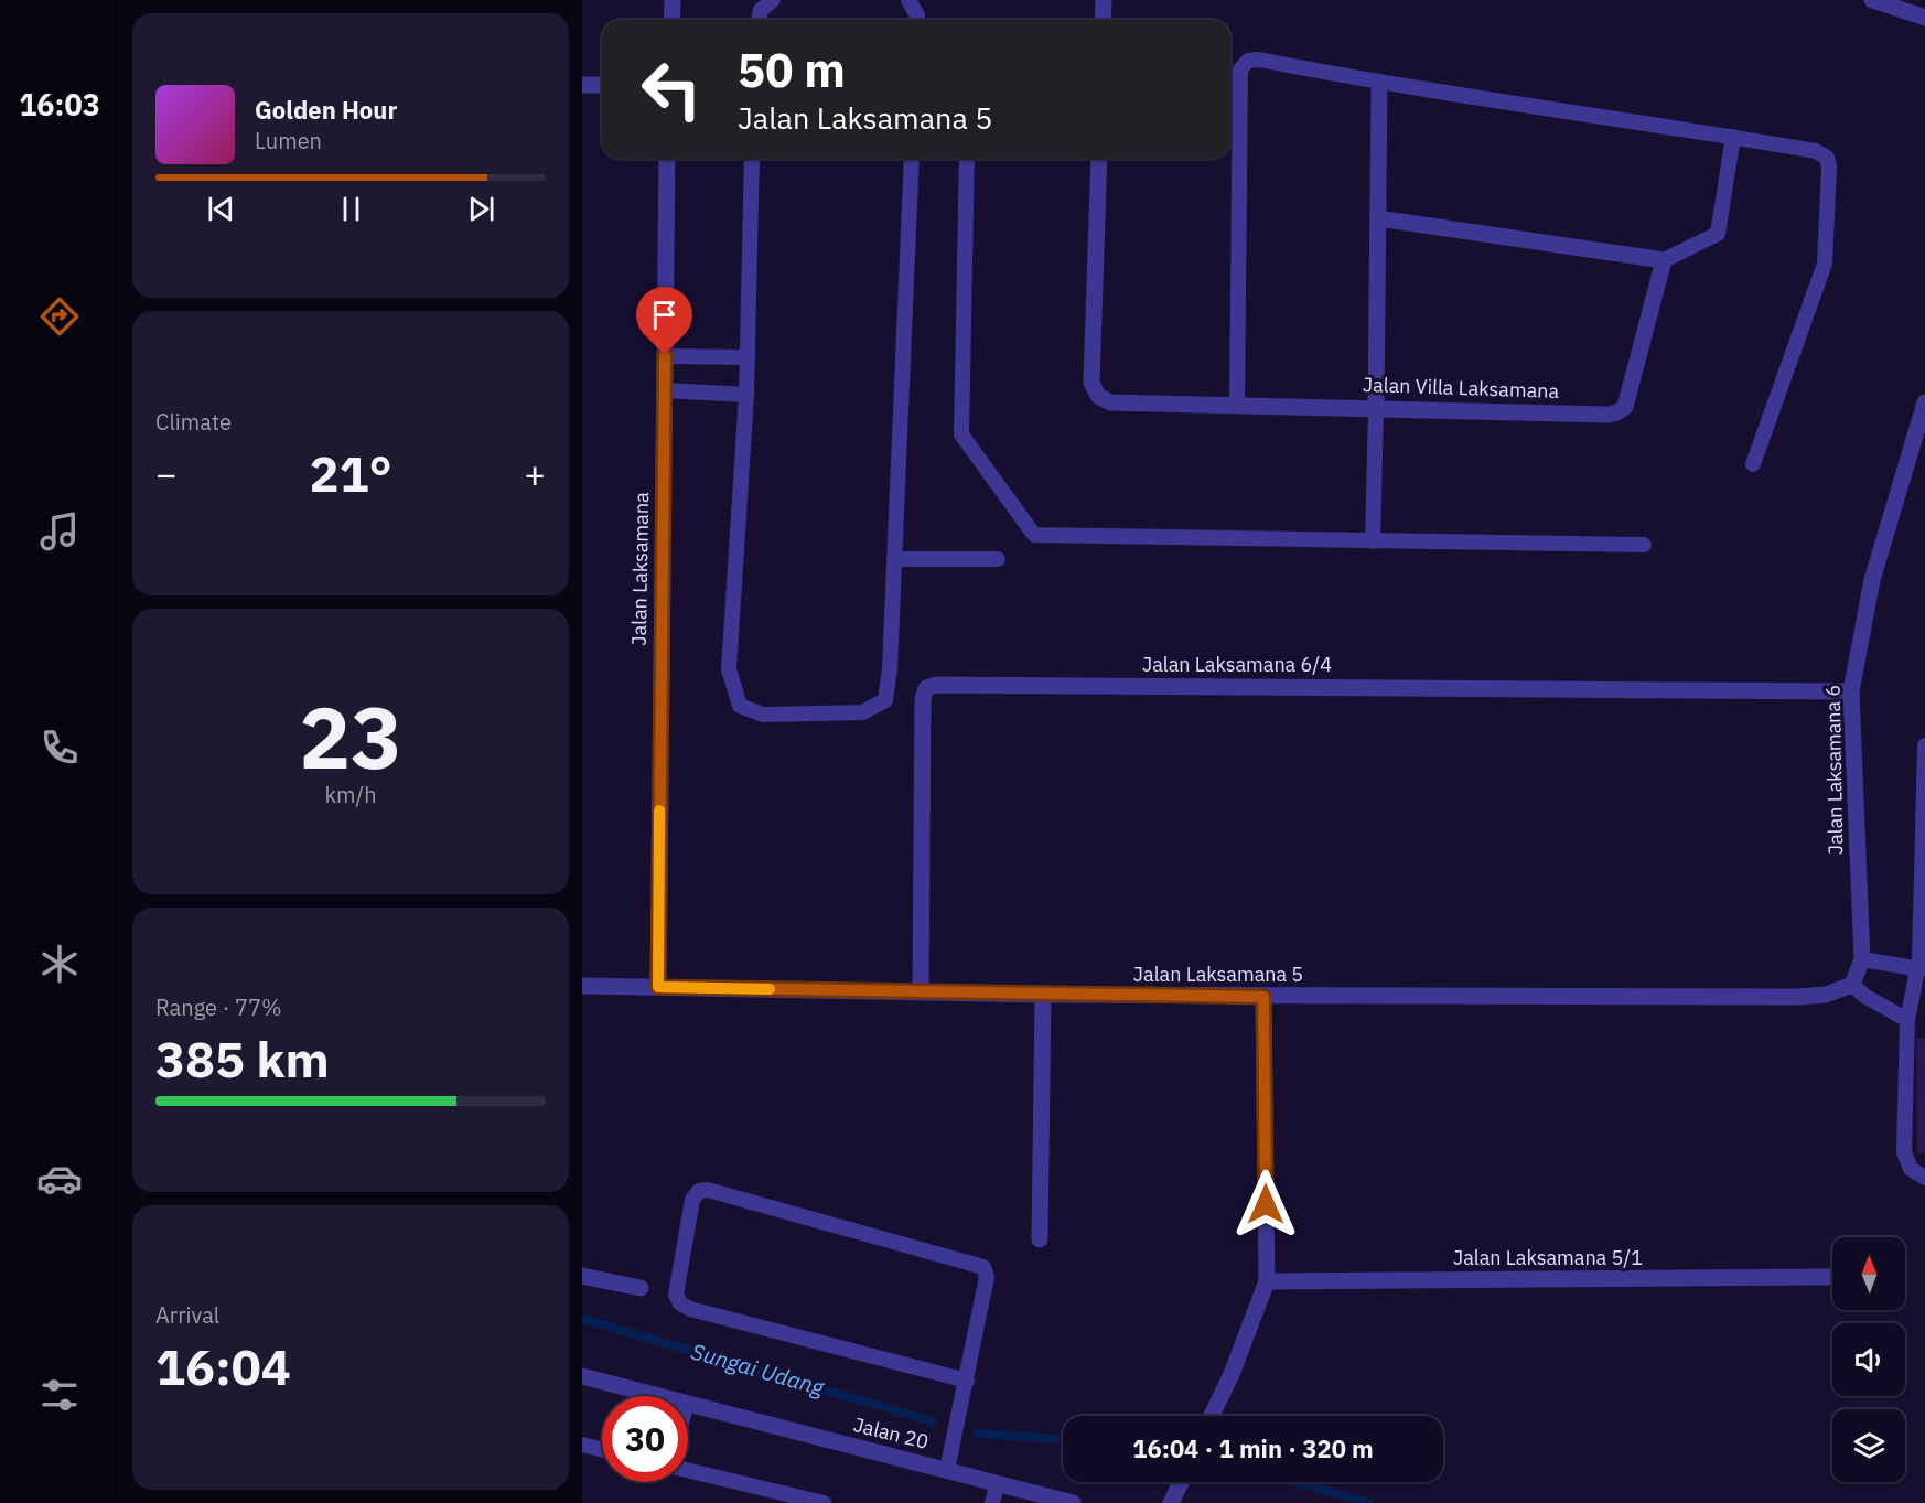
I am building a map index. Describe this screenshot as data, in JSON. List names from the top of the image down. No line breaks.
{"streets":{"street":["Jalan Villa Laksamana","Jalan Laksamana","Jalan Laksamana 6/4","Jalan Laksamana 6","Jalan Laksamana 5","Jalan Laksamana 5/1","Jalan 20"]},"crossings":[["Jalan Laksamana","Jalan Laksamana 5"],["Jalan Laksamana 6/4","Jalan Laksamana 6"],["Jalan Laksamana 6/4","Jalan Laksamana 5"],["Jalan Laksamana 6","Jalan Laksamana 5"]],"water":["Sungai Udang"],"north":"top","page":{"tabs":"16:03","turn":["50 m","Jalan Laksamana 5"],"song":["Golden Hour","Lumen"],"tile":["Climate",["23","km/h"],["Range · 77%","385 km"],["Arrival","16:04"]],"heat":["−","21°","+"],"limit":"30","trip":"16:04 · 1 min · 320 m"}}
